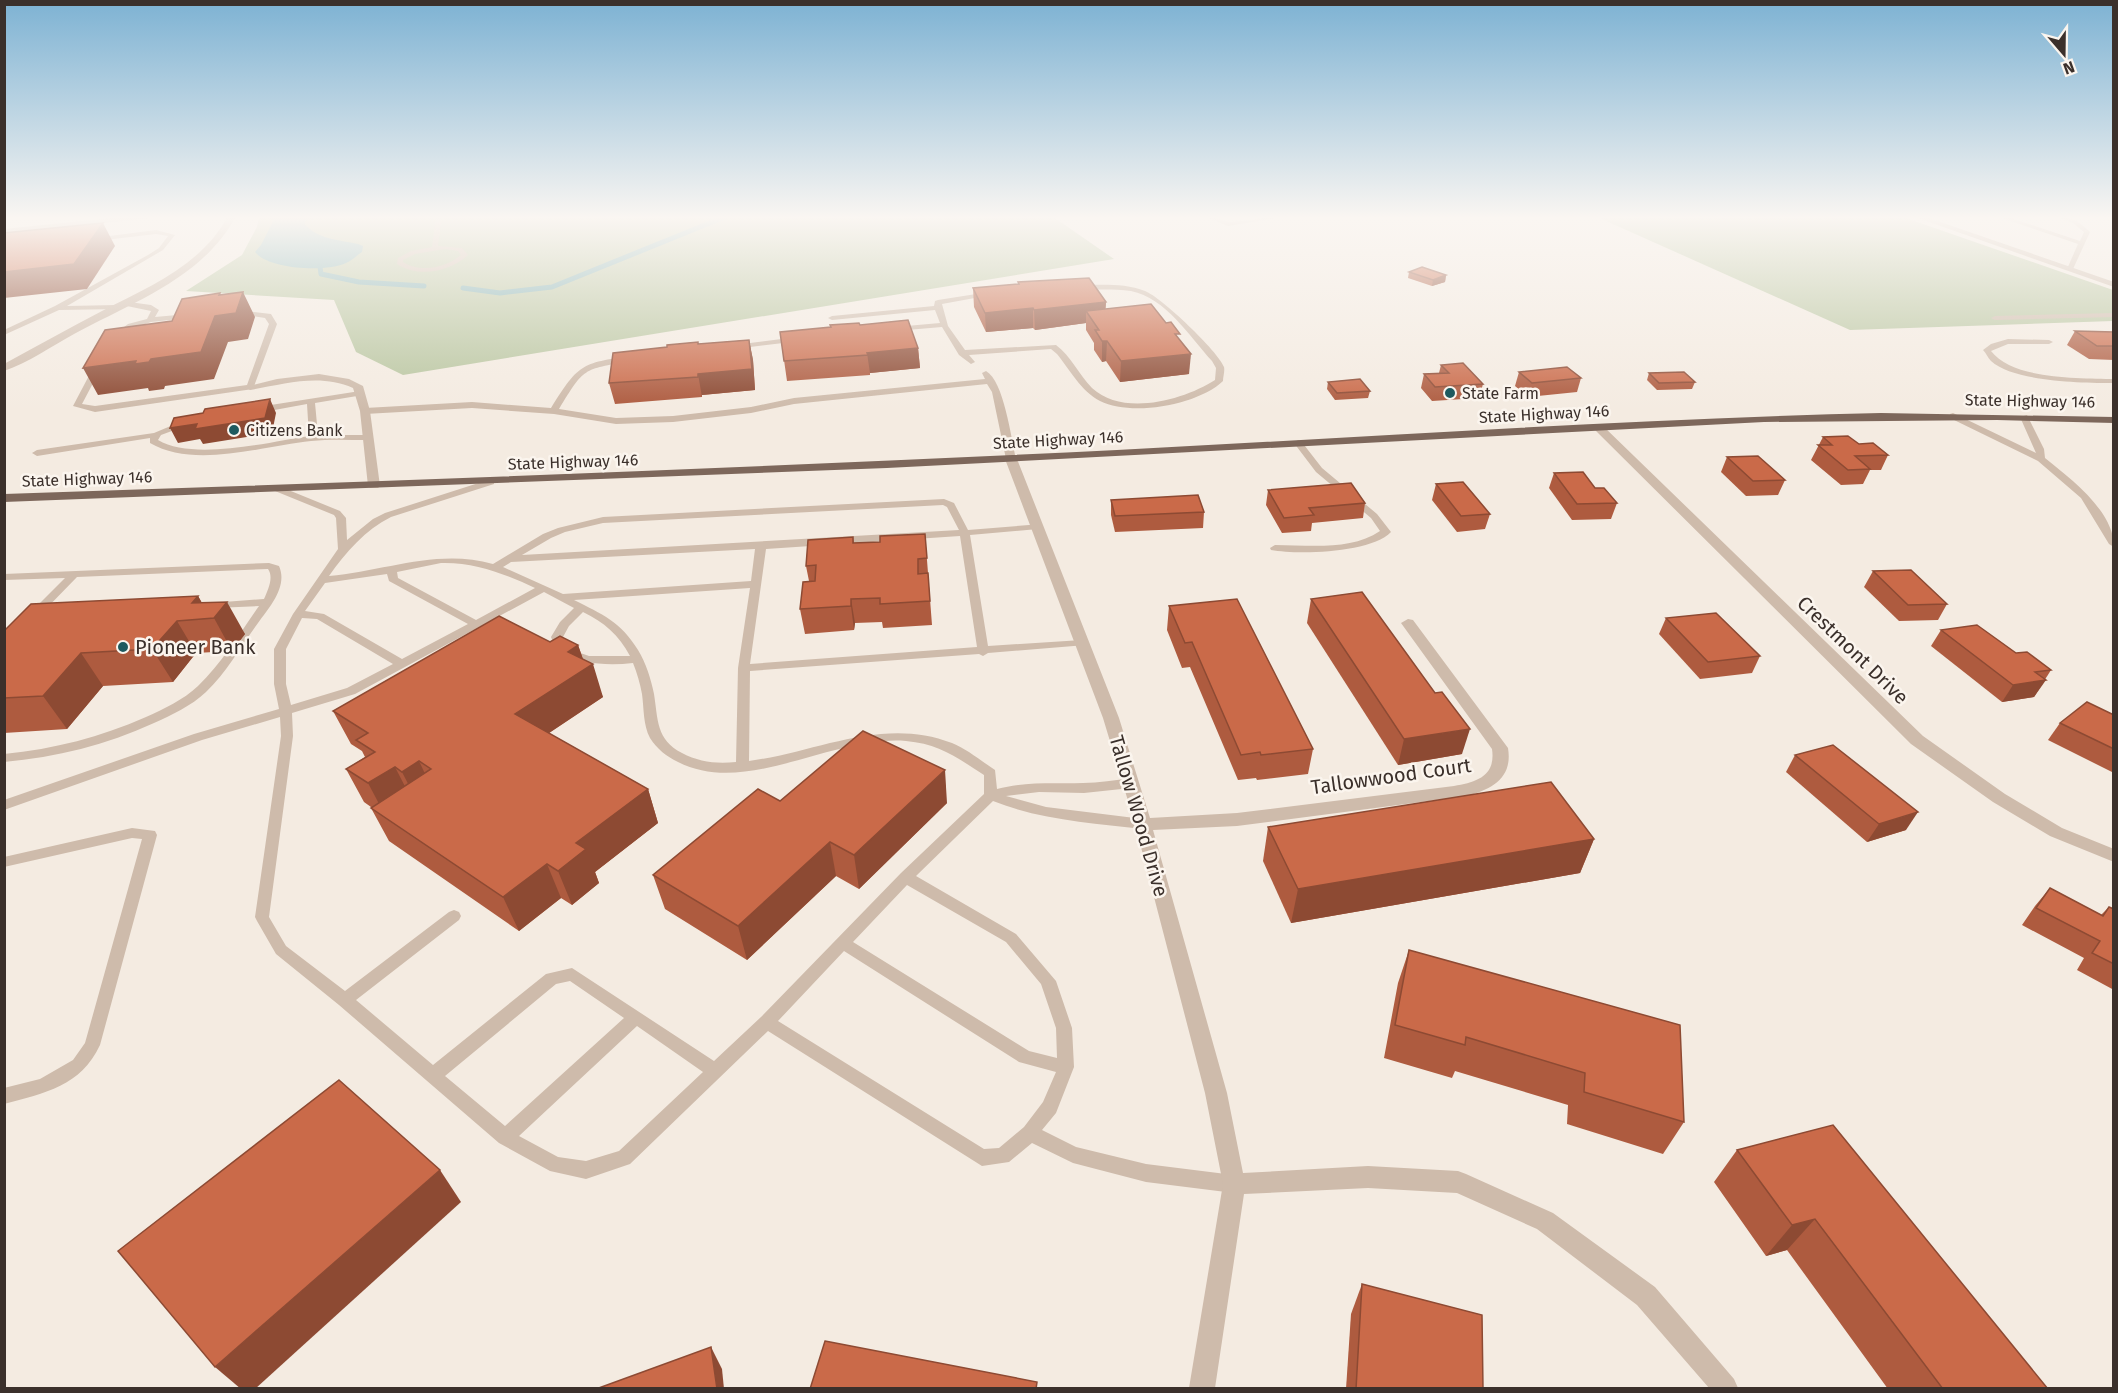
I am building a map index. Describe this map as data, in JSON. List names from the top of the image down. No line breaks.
{"streets":{"main road":["State Highway 146"],"street":["Crestmont Drive","Tallowwood Court","Tallow Wood Drive"]},"crossings":[["State Highway 146","Crestmont Drive"],["State Highway 146","Tallow Wood Drive"],["Tallowwood Court","Tallow Wood Drive"]],"places":["State Farm","Citizens Bank","Pioneer Bank"],"north":"bottom"}
